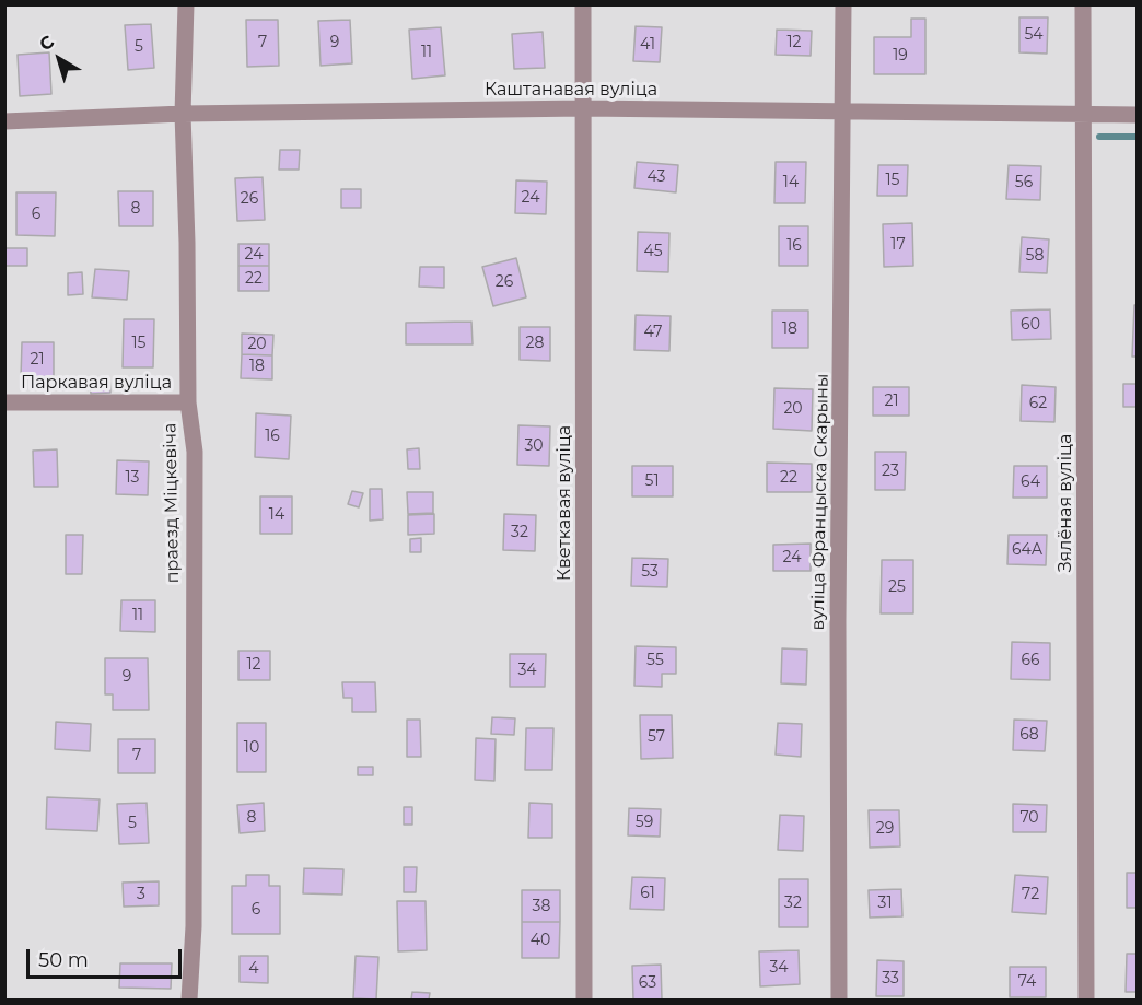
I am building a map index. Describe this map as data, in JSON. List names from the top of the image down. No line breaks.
{"streets":{"street":["Каштанавая вуліца","Паркавая вуліца","вуліца Францыска Скарыны","праезд Міцкевіча","Кветкавая вуліца","Зялёная вуліца"]},"crossings":[["Каштанавая вуліца","вуліца Францыска Скарыны"],["Каштанавая вуліца","праезд Міцкевіча"],["Каштанавая вуліца","Кветкавая вуліца"],["Каштанавая вуліца","Зялёная вуліца"],["Паркавая вуліца","праезд Міцкевіча"]],"house_numbers":["54","7","9","12","41","5","11","19","43","15","14","56","24","26","8","6","17","16","45","24","58","22","26","60","18","47","15","28","20","21","18","21","62","20","16","30","23","13","22","51","64","14","32","64А","24","53","25","11","55","66","12","34","9","68","57","10","7","8","70","59","5","29","61","3","72","32","31","38","6","40","34","4","33","74","63"],"scale_bar":"50 m","north":"top left"}
